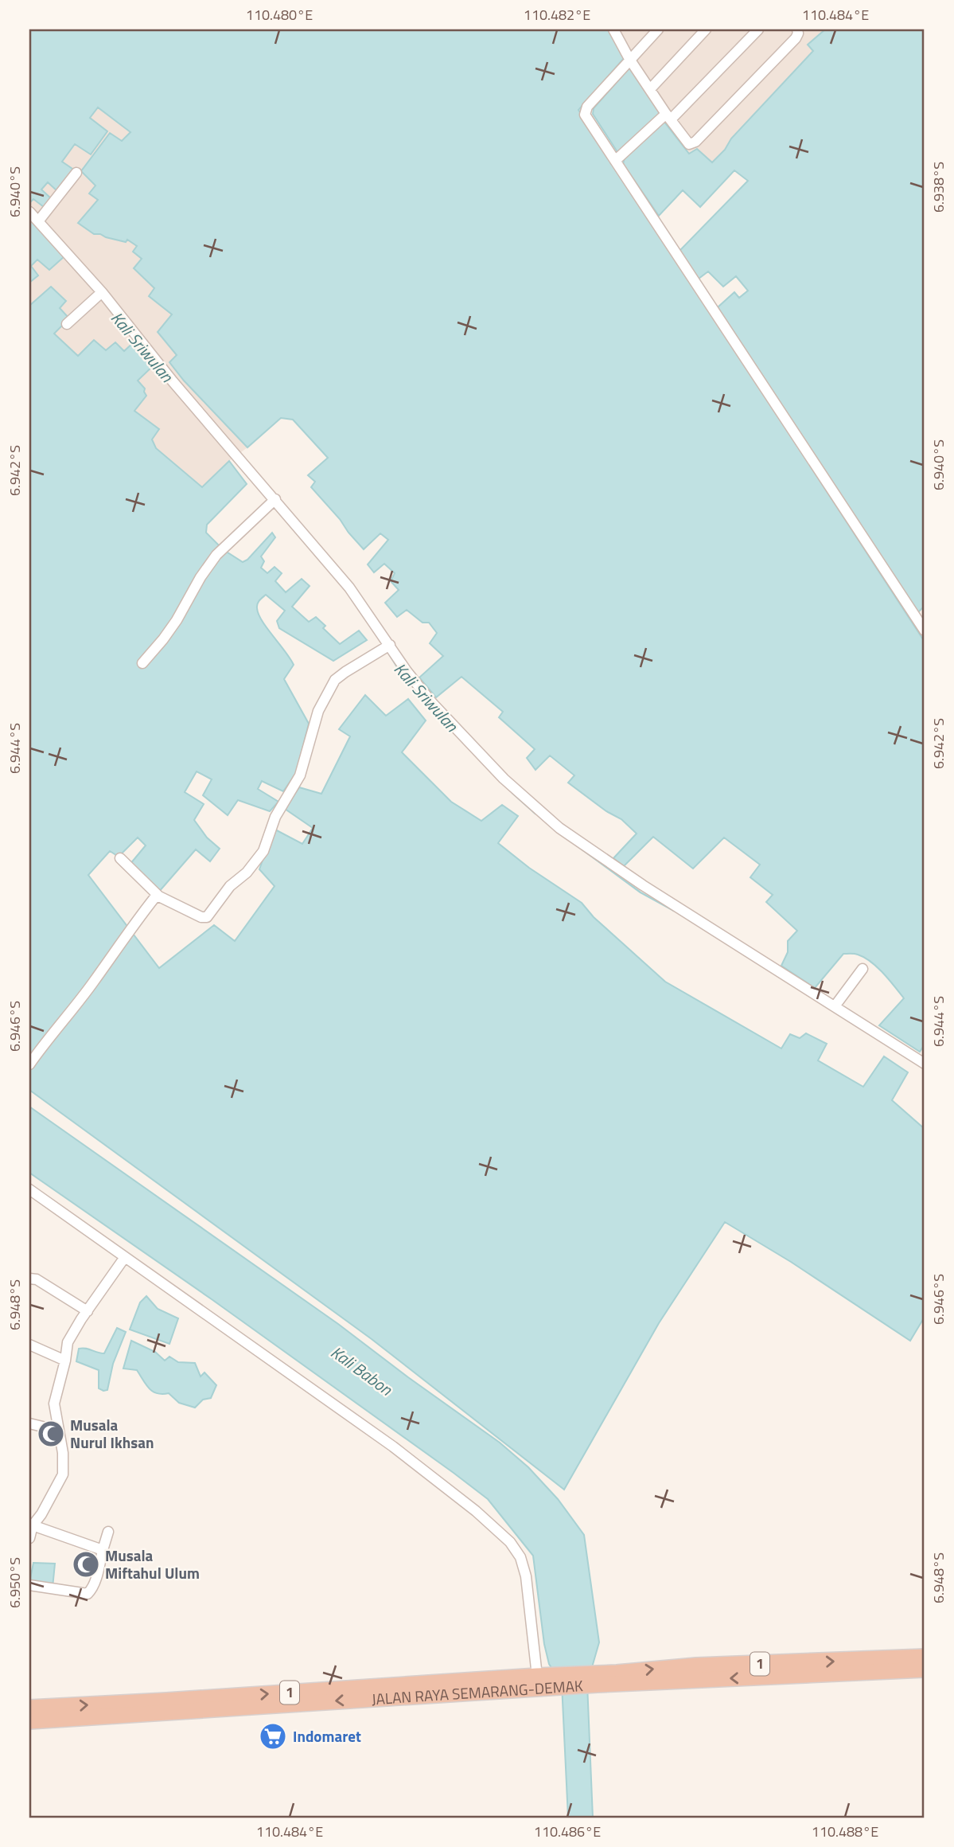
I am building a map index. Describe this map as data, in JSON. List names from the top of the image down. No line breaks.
{"streets":{"highway":["1","JALAN RAYA SEMARANG-DEMAK"]},"water":["Kali Sriwulan","Kali Babon"],"places":{"mosque":["Musala Nurul Ikhsan","Musala Miftahul Ulum"],"supermarket":["Indomaret"]},"coordinates":["110.480°E","110.482°E","110.484°E","6.938°S","6.940°S","6.942°S","6.944°S","6.946°S","6.948°S","6.950°S","110.486°E","110.488°E"]}
